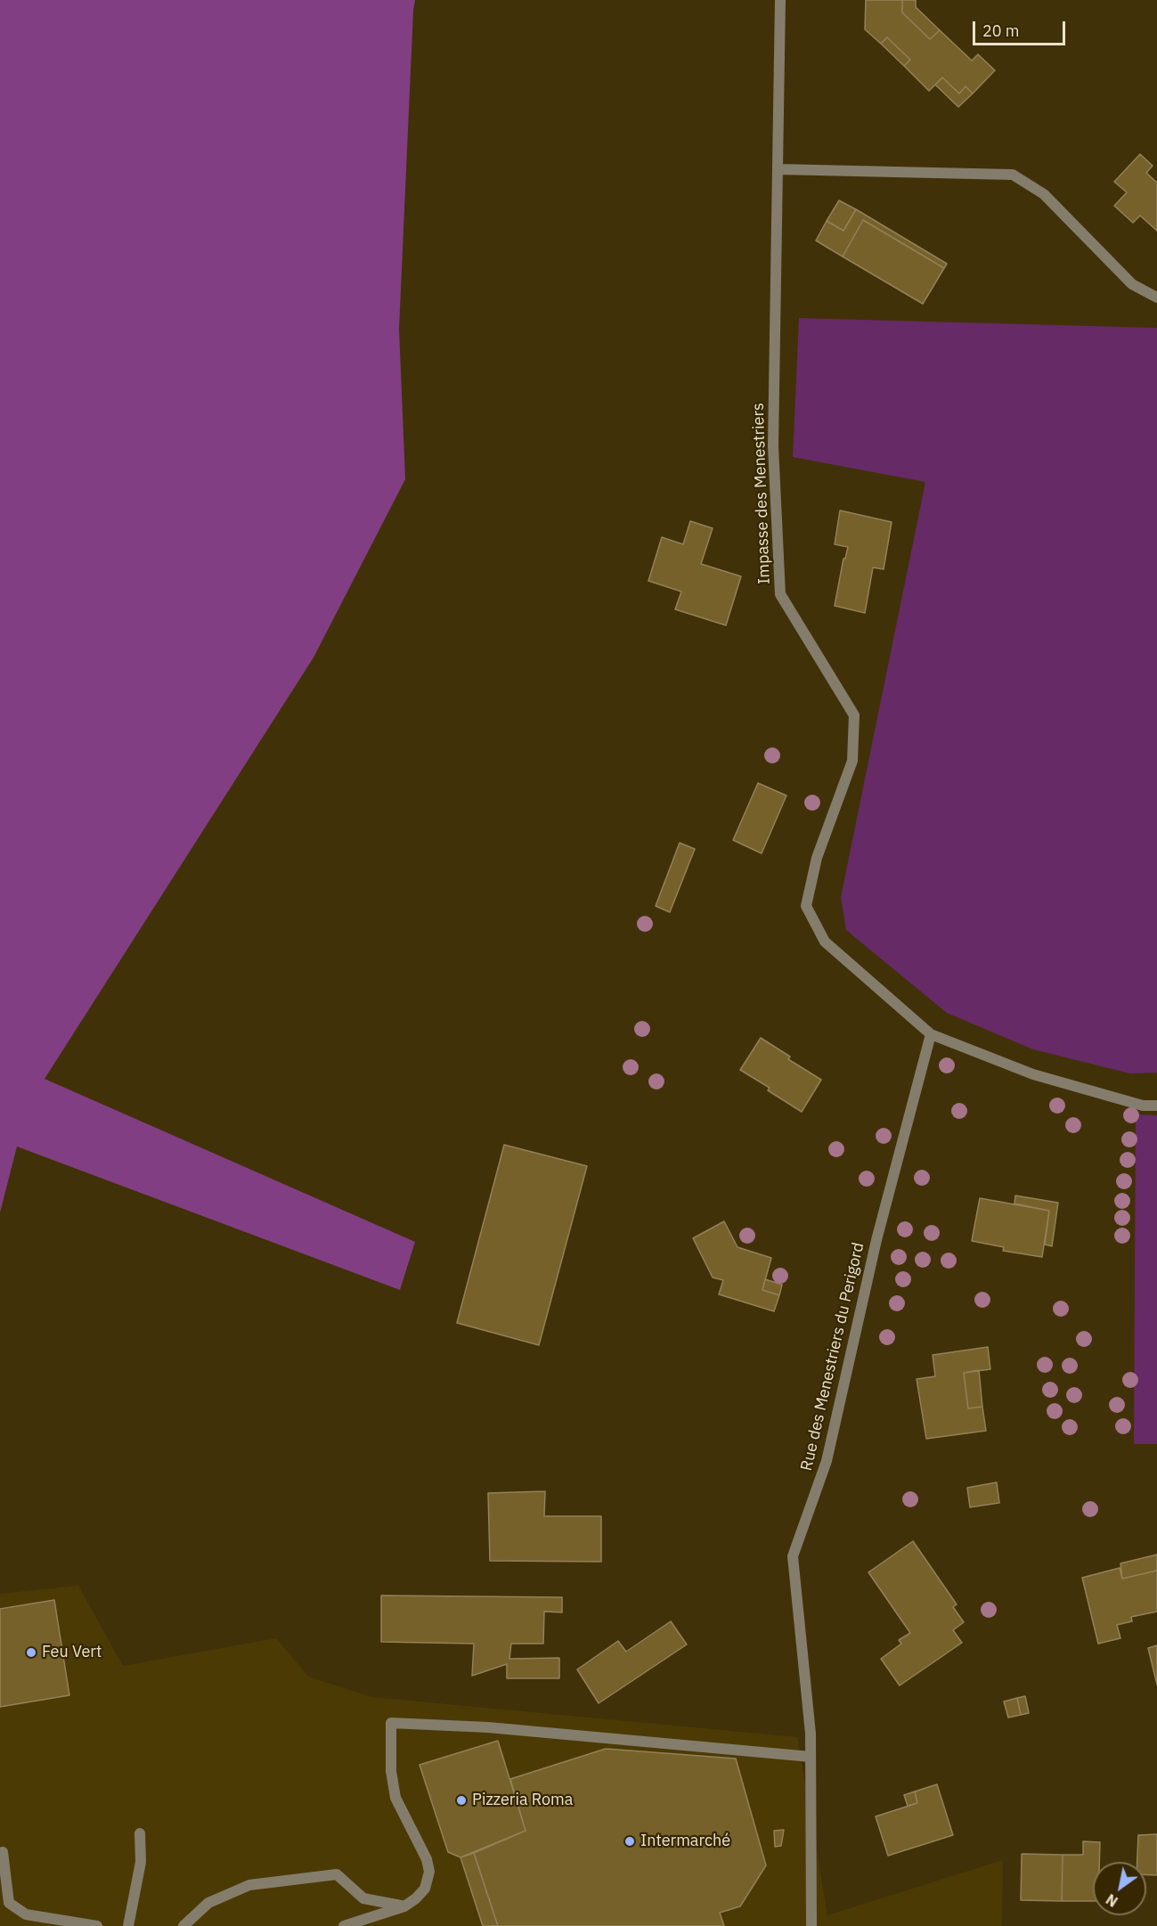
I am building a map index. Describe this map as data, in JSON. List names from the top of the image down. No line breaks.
{"streets":{"street":["Impasse des Menestriers","Rue des Menestriers du Perigord"]},"crossings":[["Impasse des Menestriers","Rue des Menestriers du Perigord"]],"places":["Feu Vert","Pizzeria Roma","Intermarché"],"scale_bar":"20 m","north":"bottom left"}
